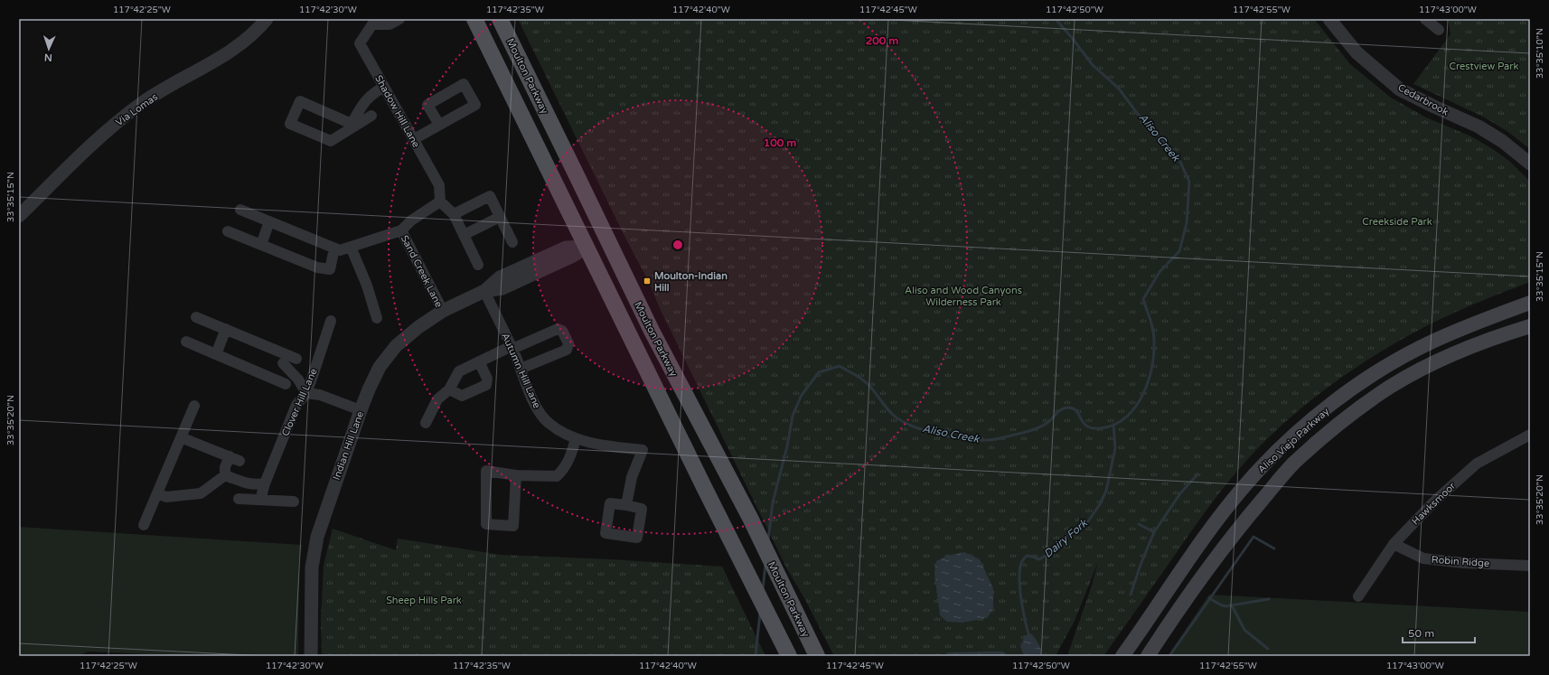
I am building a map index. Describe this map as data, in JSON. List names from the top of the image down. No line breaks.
{"streets":{"main road":["Moulton Parkway","Aliso Viejo Parkway"],"street":["Cedarbrook","Via Lomas","Shadow Hill Lane","Sand Creek Lane","Autumn Hill Lane","Clover Hill Lane","Indian Hill Lane","Hawksmoor","Robin Ridge"]},"crossings":[["Sand Creek Lane","Indian Hill Lane"],["Autumn Hill Lane","Indian Hill Lane"],["Hawksmoor","Robin Ridge"]],"water":["Aliso Creek","Dairy Fork"],"parks":["Crestview Park","Creekside Park","Aliso and Wood Canyons Wilderness Park","Sheep Hills Park"],"places":{"transit":["Moulton-Indian Hill"]},"scale_bar":"50 m","north":"bottom","coordinates":["117°42'25\"W","117°42'30\"W","117°42'35\"W","117°42'40\"W","117°42'45\"W","117°42'50\"W","117°42'55\"W","117°43'00\"W","33°35'10\"N","33°35'15\"N","33°35'20\"N"],"rings":["200 m","100 m"]}
